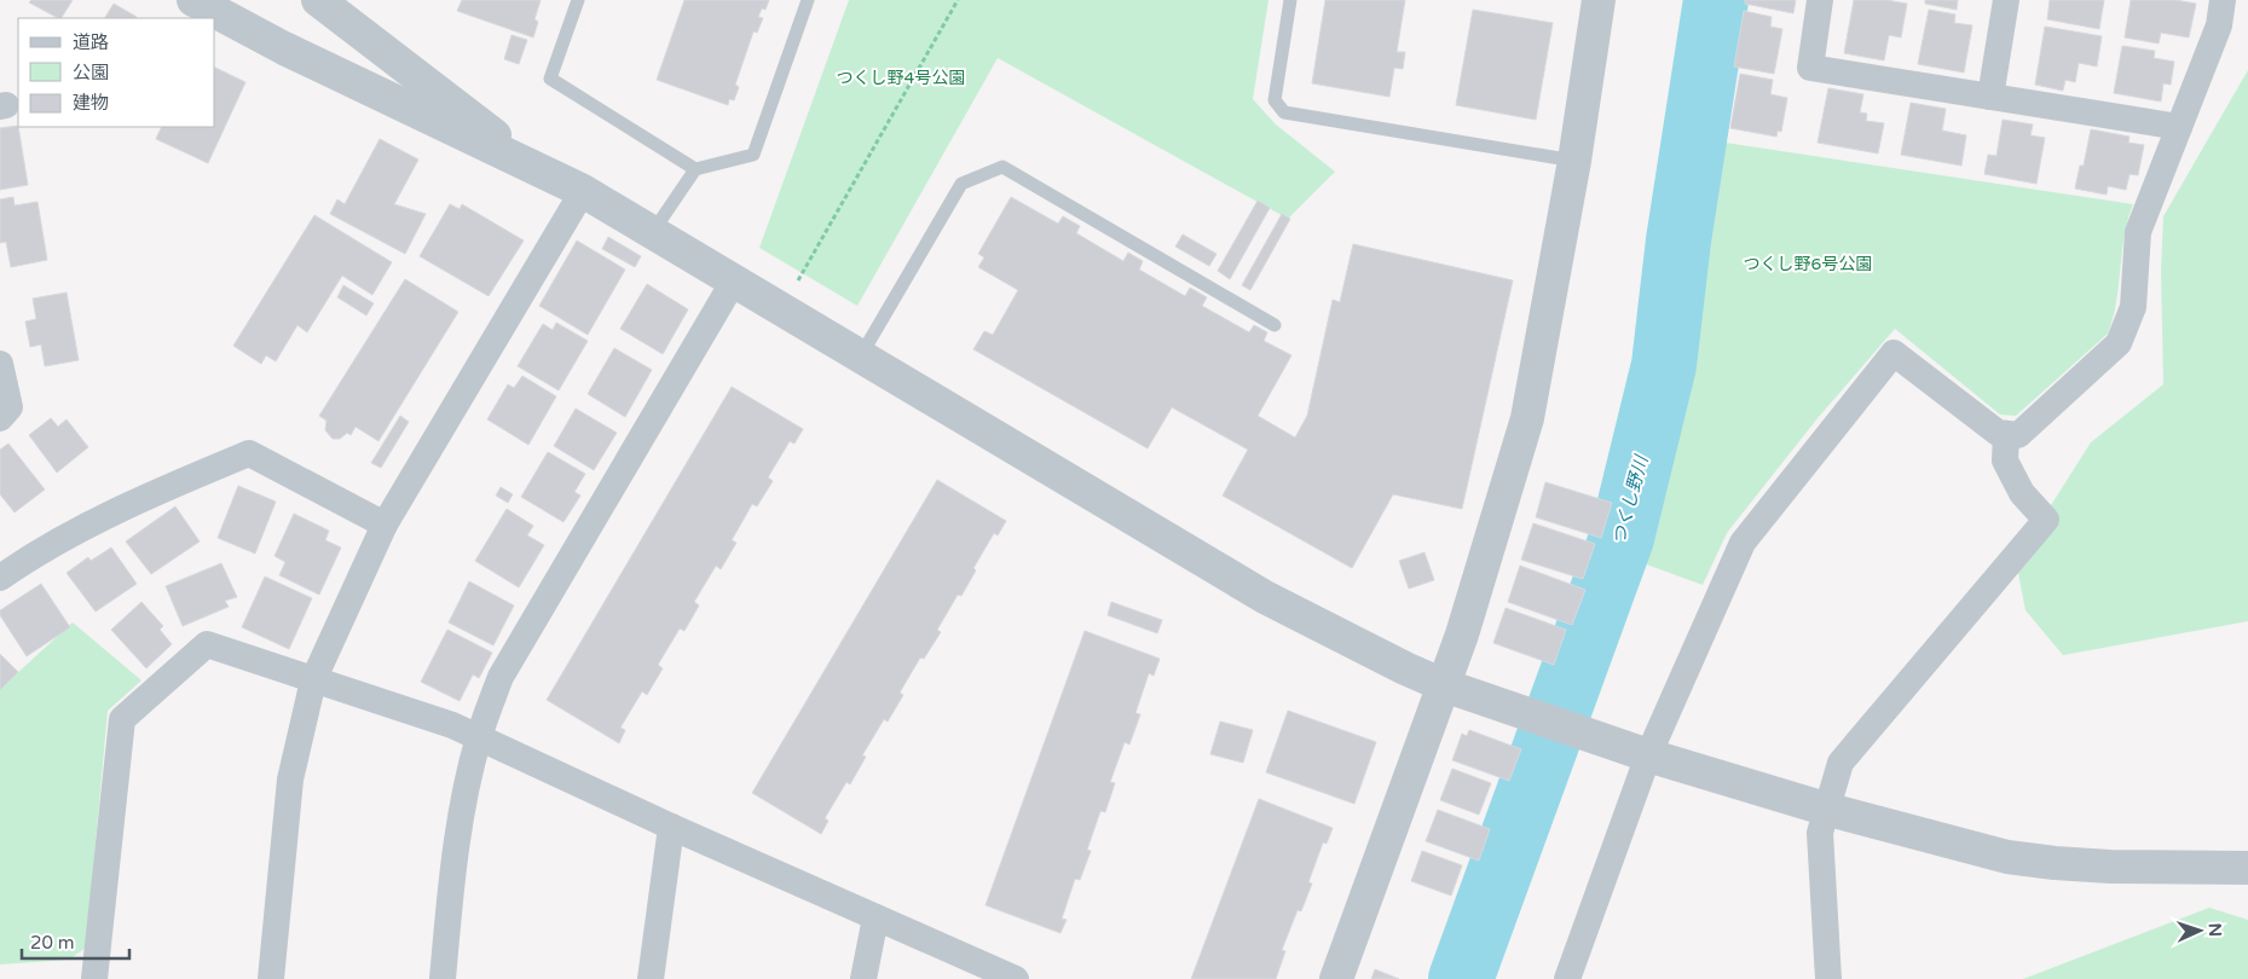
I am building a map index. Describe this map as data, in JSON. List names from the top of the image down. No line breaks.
{"water":["つくし野川"],"parks":["つくし野4号公園","つくし野6号公園"],"legend":["道路","公園","建物"],"scale_bar":"20 m","north":"right"}
